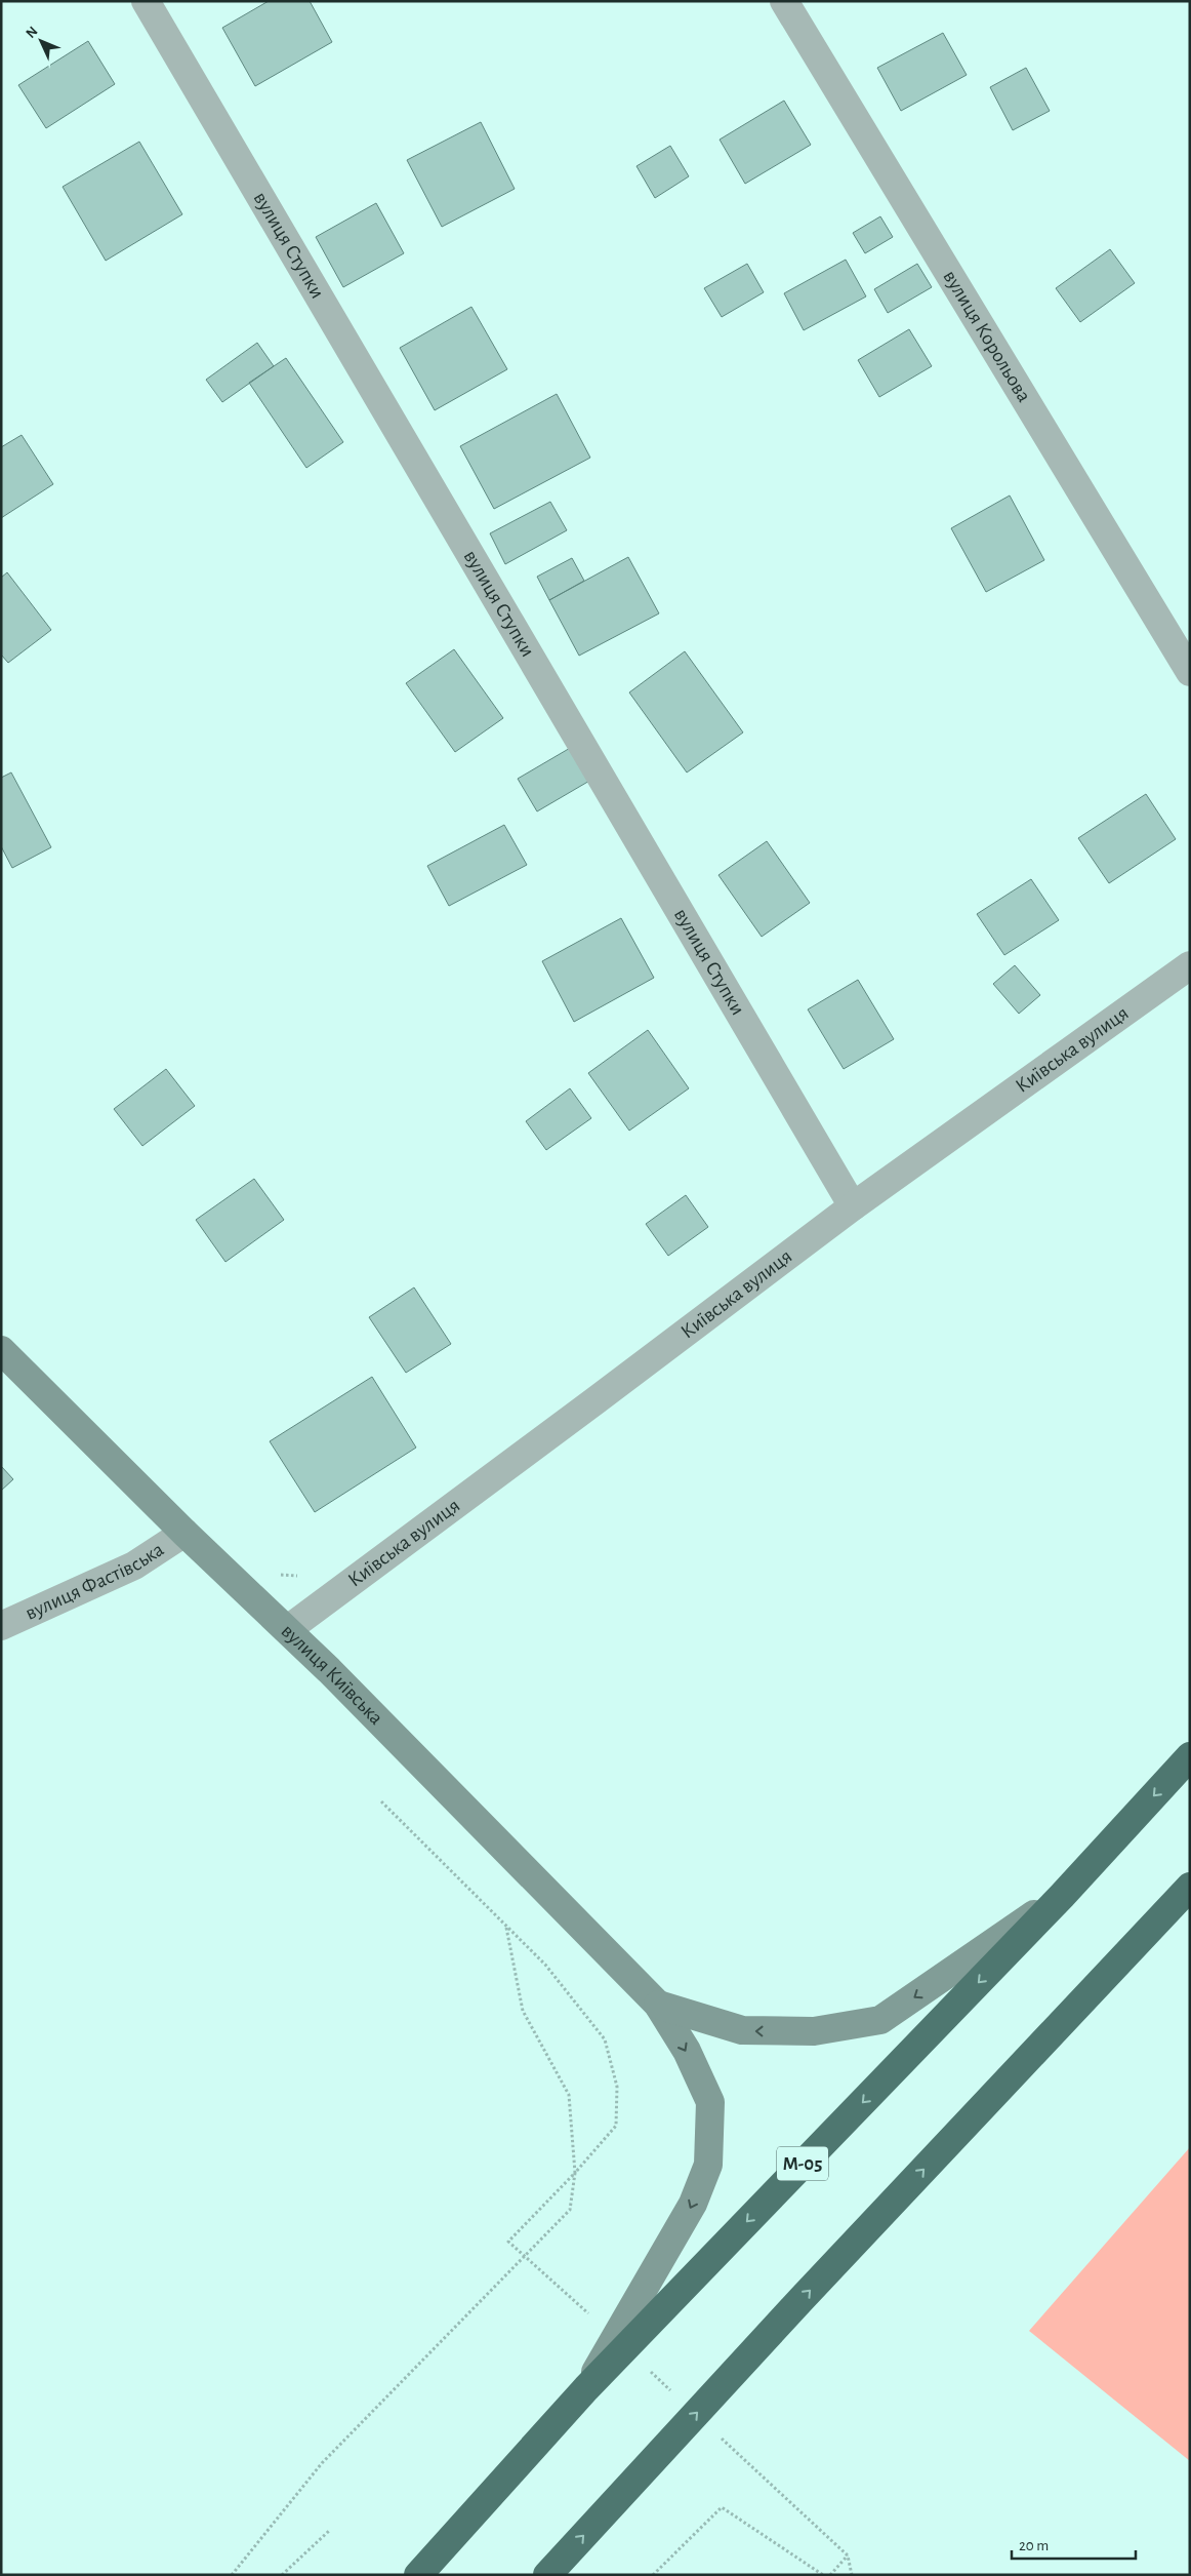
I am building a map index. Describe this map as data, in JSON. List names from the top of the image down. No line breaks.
{"streets":{"highway":["М-05"],"street":["вулиця Ступки","вулиця Корольова","Київська вулиця","вулиця Фастівська","вулиця Київська"]},"crossings":[["вулиця Ступки","Київська вулиця"],["Київська вулиця","вулиця Київська"],["вулиця Фастівська","вулиця Київська"]],"scale_bar":"20 m","north":"top left"}
